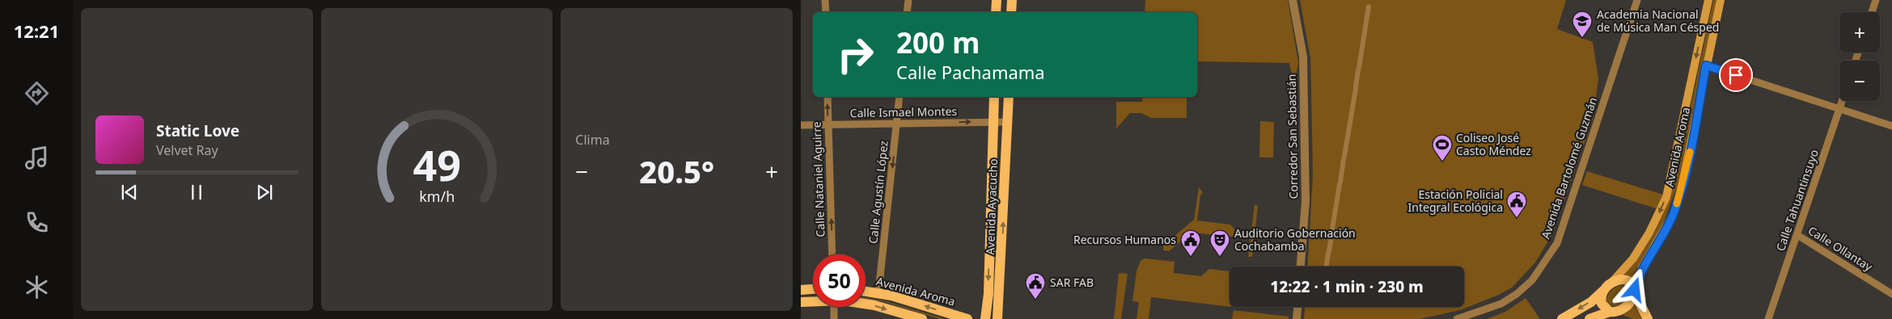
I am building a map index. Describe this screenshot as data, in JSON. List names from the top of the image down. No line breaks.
{"streets":{"main road":["Avenida Aroma","Avenida Ayacucho"],"street":["Calle Ismael Montes","Corredor San Sebastián","Avenida Bartolomé Guzmán","Calle Nataniel Aguirre","Calle Agustín López","Calle Tahuantinsuyo","Calle Ollantay"]},"crossings":[["Calle Ismael Montes","Calle Nataniel Aguirre"],["Calle Ismael Montes","Calle Agustín López"],["Calle Ismael Montes","Avenida Ayacucho"],["Avenida Aroma","Calle Agustín López"],["Calle Tahuantinsuyo","Calle Ollantay"]],"one_way":["Calle Ismael Montes","Calle Nataniel Aguirre","Calle Agustín López"],"places":{"school or university":["Academia Nacional de Música Man Césped"],"sports":["Coliseo José Casto Méndez"],"public building":["Estación Policial Integral Ecológica","Recursos Humanos","SAR FAB"],"theatre":["Auditorio Gobernación Cochabamba"]},"page":{"tabs":"12:21","tile":"Clima","map_buttons":["+","−"],"turn":["200 m","Calle Pachamama"],"song":["Static Love","Velvet Ray"],"heat":["−","20.5°","+"],"limit":"50","trip":"12:22 · 1 min · 230 m","gauge":["49","km/h"]}}
